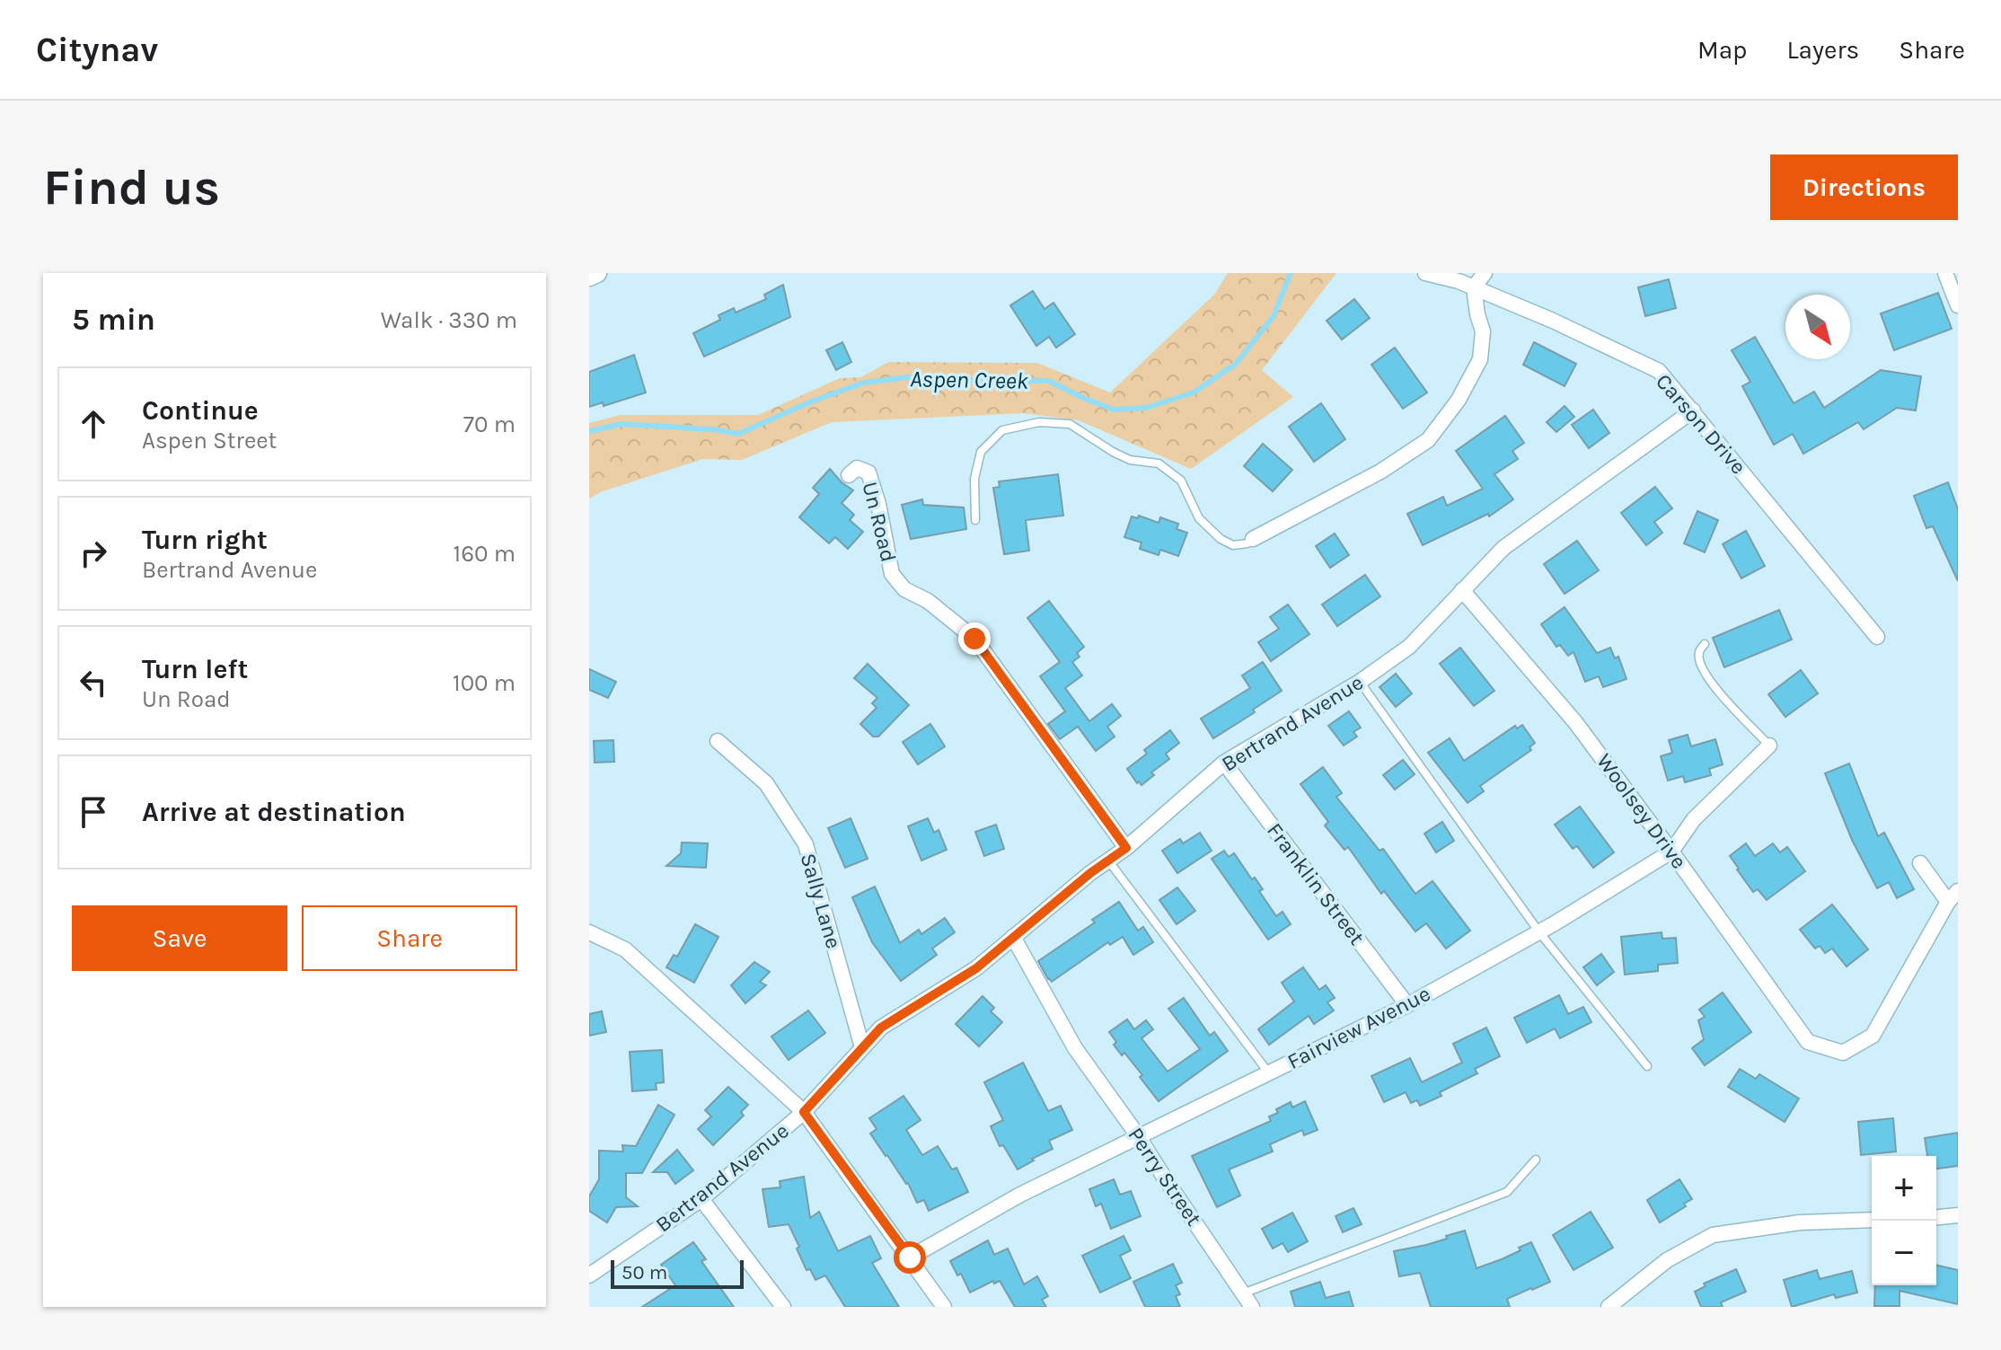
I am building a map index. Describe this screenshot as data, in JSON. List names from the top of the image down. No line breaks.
{"streets":{"street":["Carson Drive","Un Road","Bertrand Avenue","Woolsey Drive","Franklin Street","Sally Lane","Fairview Avenue","Perry Street"]},"crossings":[["Carson Drive","Bertrand Avenue"],["Un Road","Bertrand Avenue"],["Bertrand Avenue","Woolsey Drive"],["Bertrand Avenue","Franklin Street"],["Bertrand Avenue","Sally Lane"],["Bertrand Avenue","Perry Street"],["Woolsey Drive","Fairview Avenue"],["Franklin Street","Fairview Avenue"],["Fairview Avenue","Perry Street"]],"water":["Aspen Creek"],"scale_bar":"50 m","north":"bottom right","page":{"header":"Citynav","nav":["Map","Layers","Share"],"buttons":["Directions",["Save","Share"]],"title":"Find us","heading":["5 min","Walk · 330 m"],"list":[["Continue","Aspen Street","70 m"],["Turn right","Bertrand Avenue","160 m"],["Turn left","Un Road","100 m"],"Arrive at destination"],"map_buttons":["+","−"],"scale":"50 m"}}
